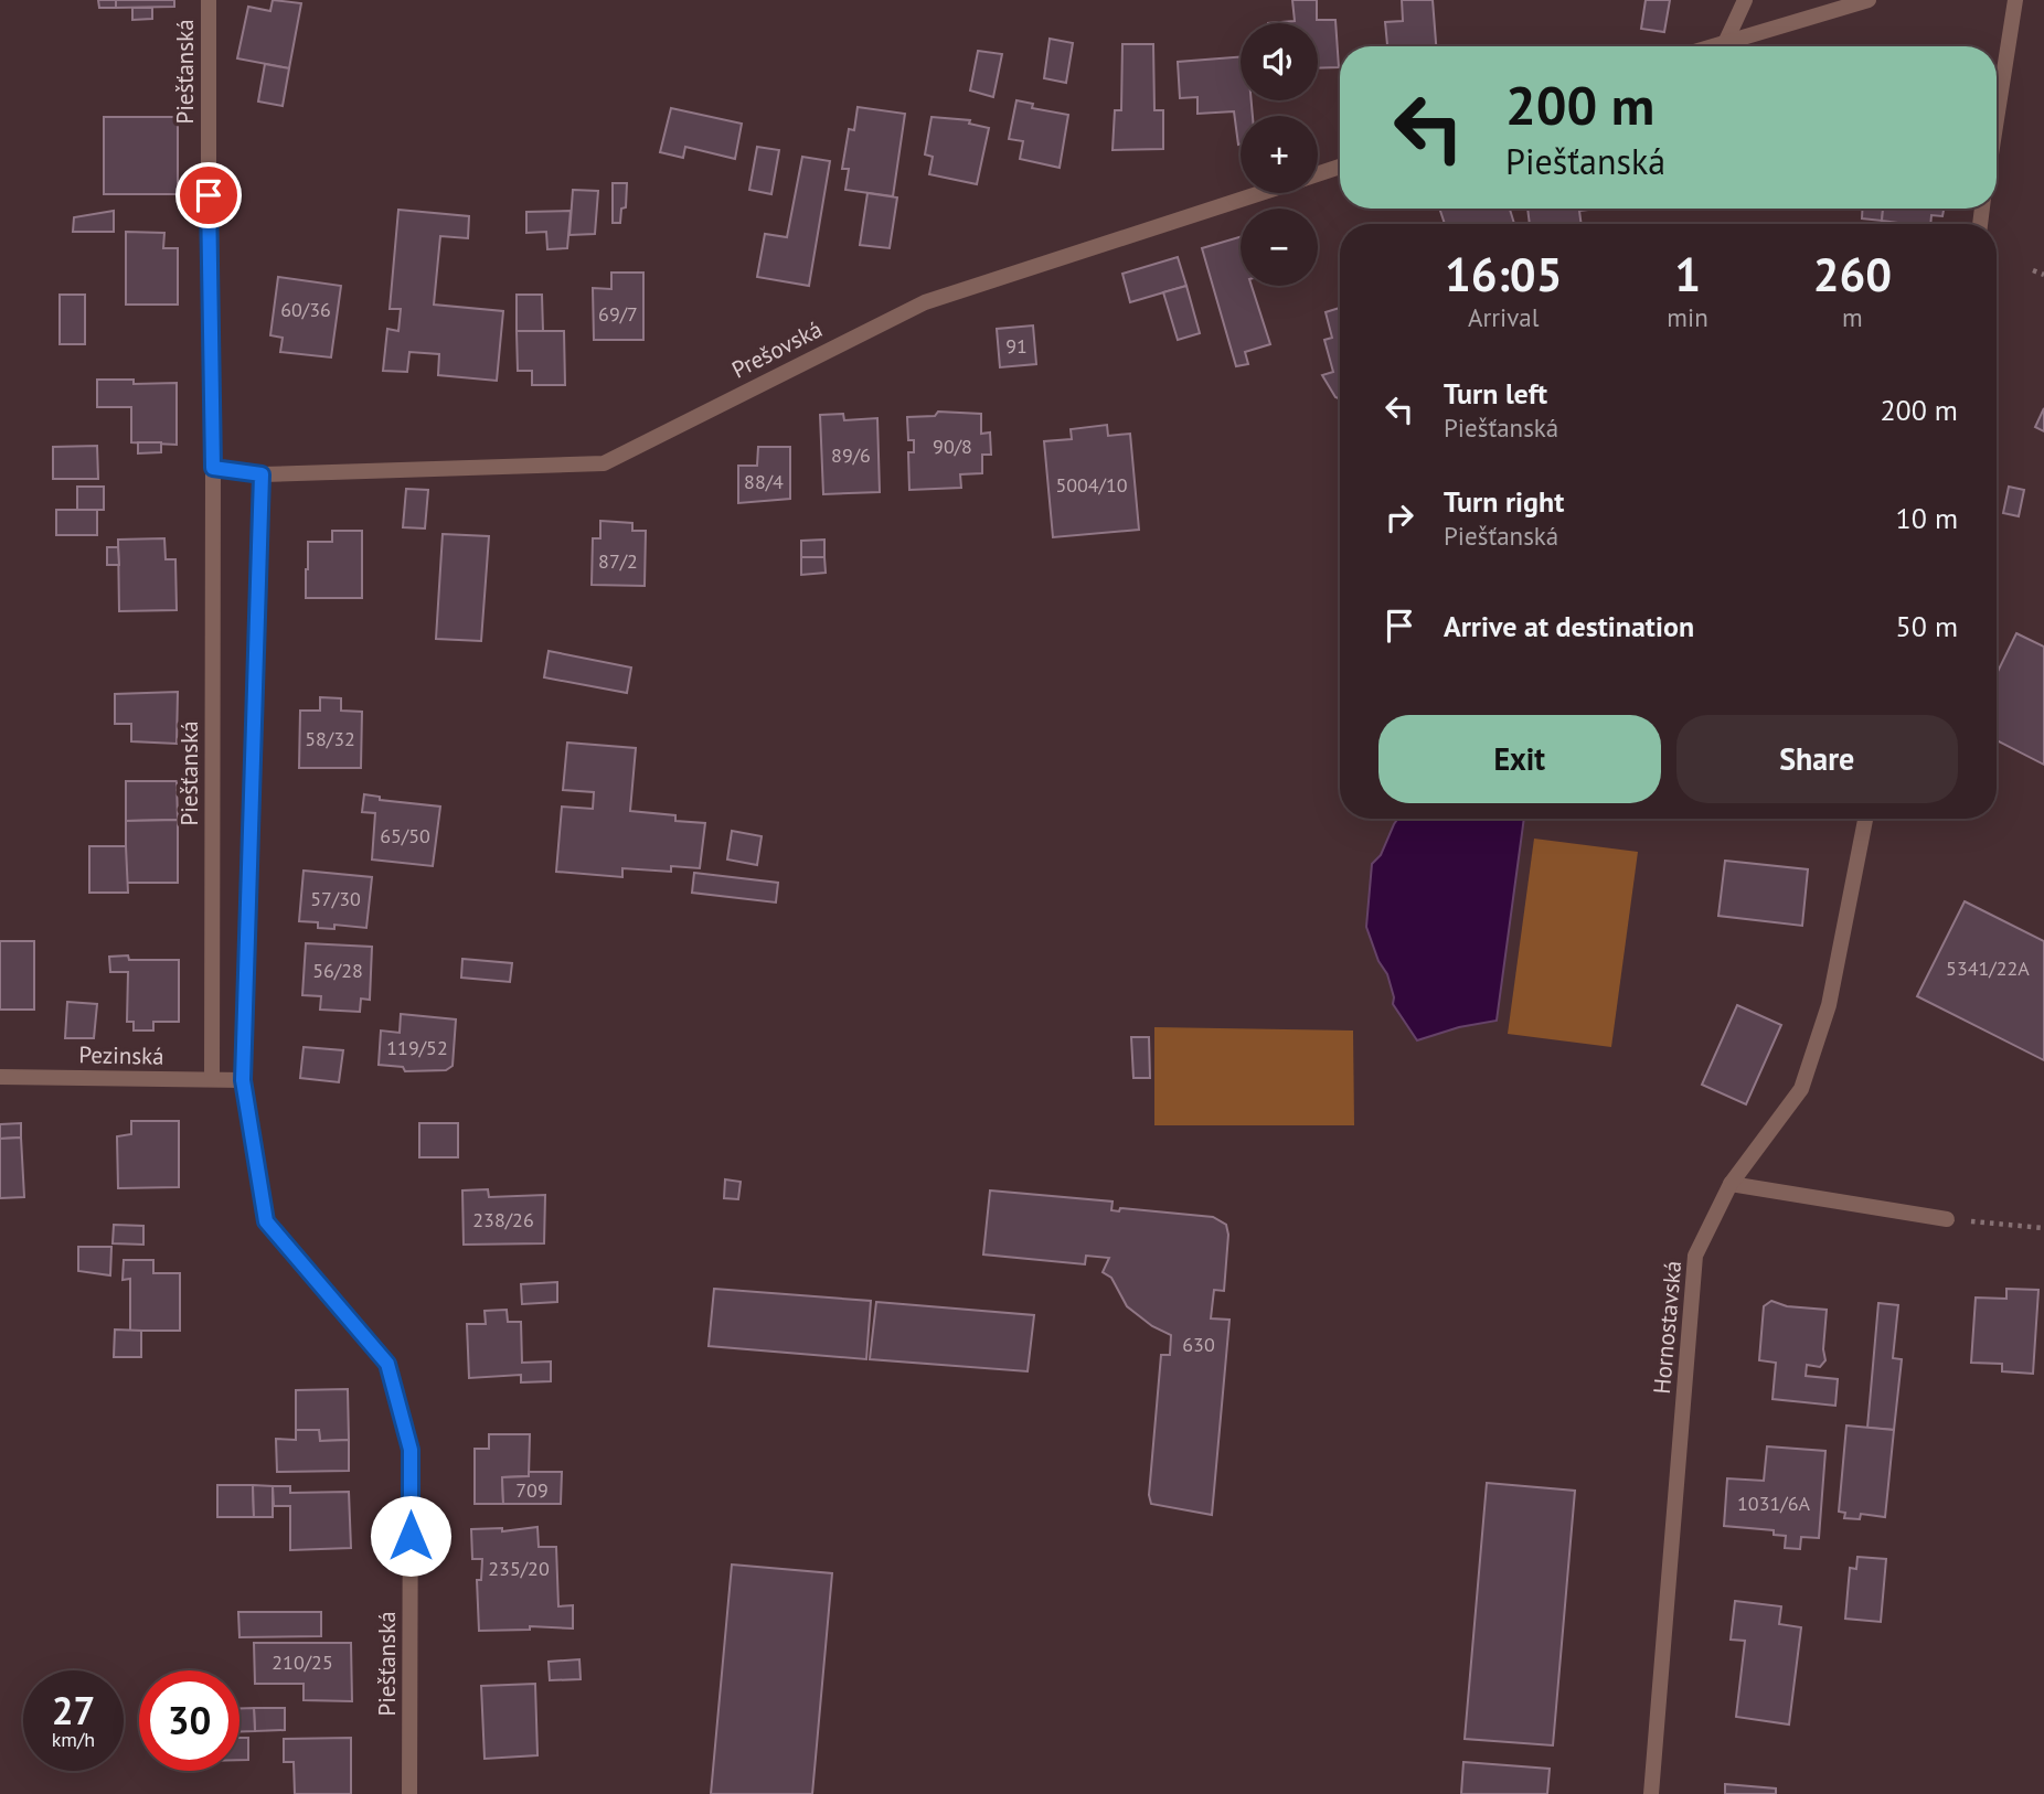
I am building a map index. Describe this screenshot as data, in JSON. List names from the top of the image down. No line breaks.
{"streets":{"street":["Piešťanská","Prešovská","Pezinská","Hornostavská"]},"crossings":[["Piešťanská","Prešovská"],["Piešťanská","Pezinská"]],"house_numbers":["60/36","69/7","91","90/8","89/6","88/4","5004/10","87/2","58/32","65/50","57/30","5341/22A","56/28","119/52","238/26","630","709","1031/6A","235/20","210/25"],"page":{"map_buttons":["+","−"],"turn":["200 m","Piešťanská"],"eta":["16:05","Arrival","1","min","260","m"],"list":[{"name":"Turn left","note":"Piešťanská","value":"200 m"},{"name":"Turn right","note":"Piešťanská","value":"10 m"},{"name":"Arrive at destination","value":"50 m"}],"buttons":["Exit","Share"],"speed":"27 km/h","limit":"30"}}
